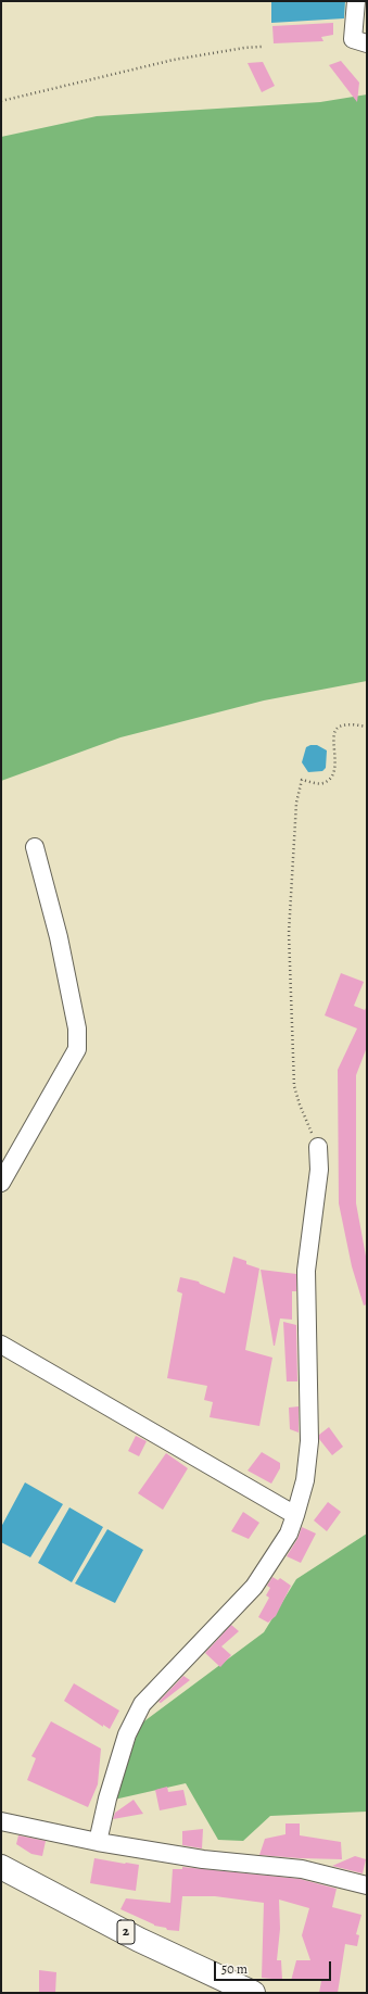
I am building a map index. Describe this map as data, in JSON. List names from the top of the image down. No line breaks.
{"streets":{"highway":["2"]},"scale_bar":"50 m"}
